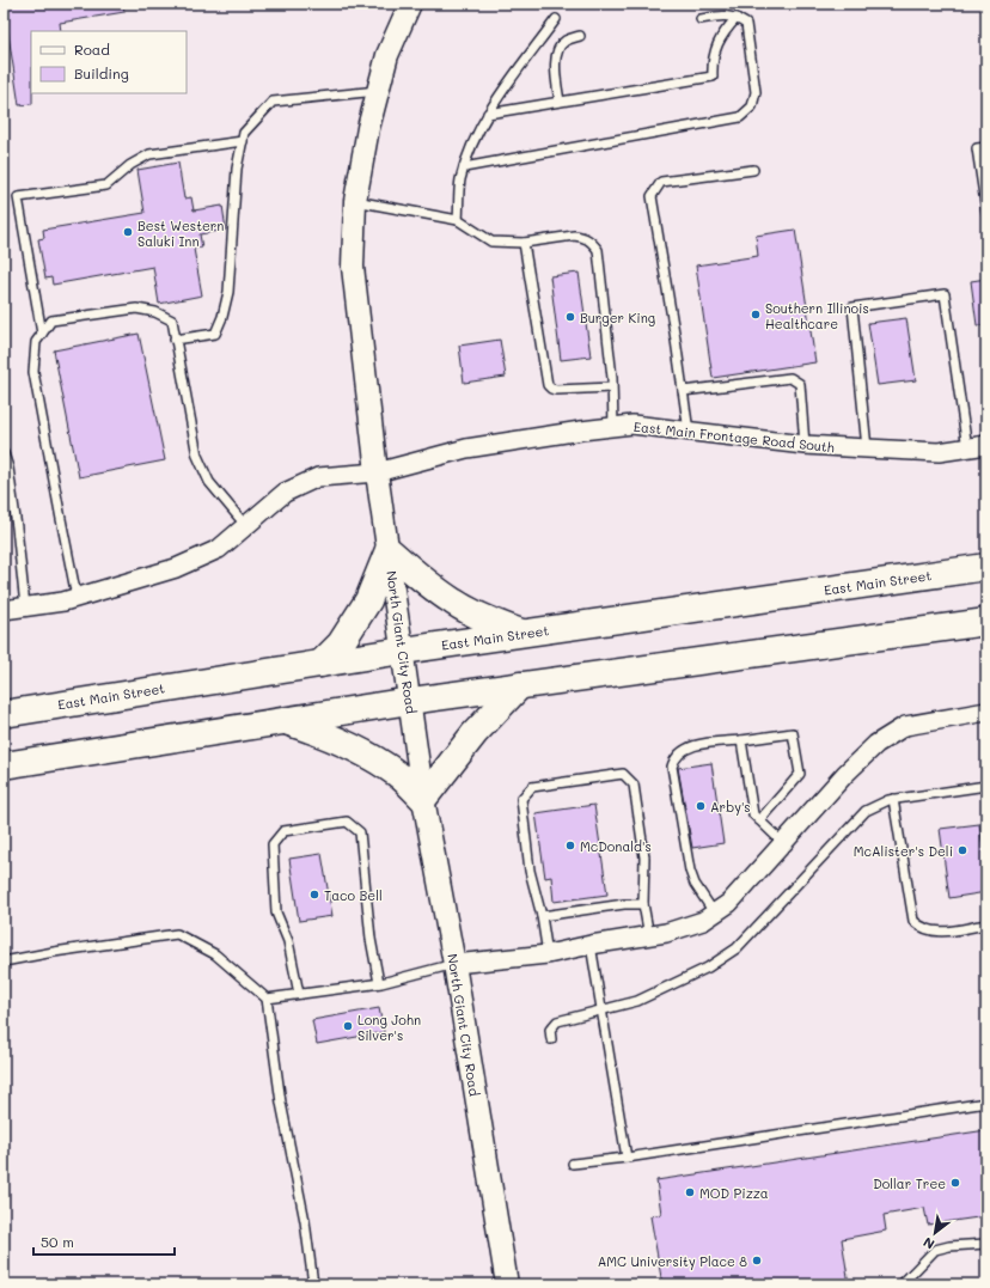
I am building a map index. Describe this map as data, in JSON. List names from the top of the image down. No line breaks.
{"streets":{"highway":["East Main Street"],"street":["East Main Frontage Road South","North Giant City Road"]},"crossings":[["East Main Frontage Road South","North Giant City Road"],["East Main Street","North Giant City Road"]],"places":["Best Western Saluki Inn","Southern Illinois Healthcare","Burger King","Arby's","McDonald's","McAlister's Deli","Taco Bell","Long John Silver's","Dollar Tree","MOD Pizza","AMC University Place 8"],"legend":["Road","Building"],"scale_bar":"50 m","north":"bottom left"}
